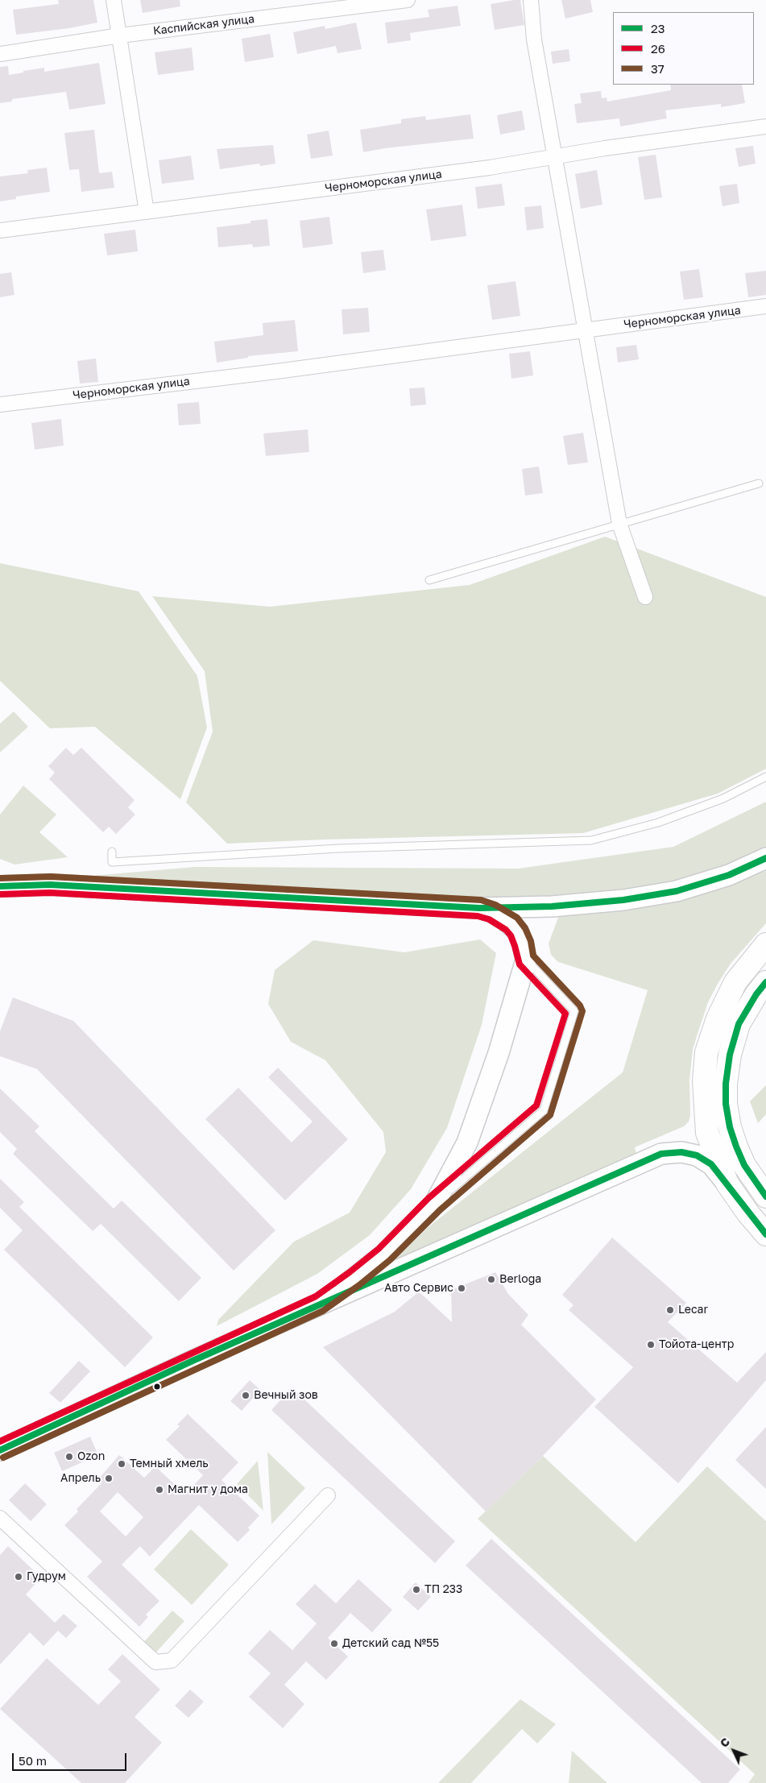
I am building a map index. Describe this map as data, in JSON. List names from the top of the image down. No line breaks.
{"streets":{"street":["Каспийская улица","Черноморская улица"]},"places":["Berloga","Авто Сервис","Lecar","Тойота-центр","Вечный зов","Ozon","Темный хмель","Апрель","Магнит у дома","Гудрум","ТП 233","Детский сад №55"],"lines":["transit line 23","transit line 37","transit line 26"],"legend":["23","26","37"],"scale_bar":"50 m","north":"top left"}
